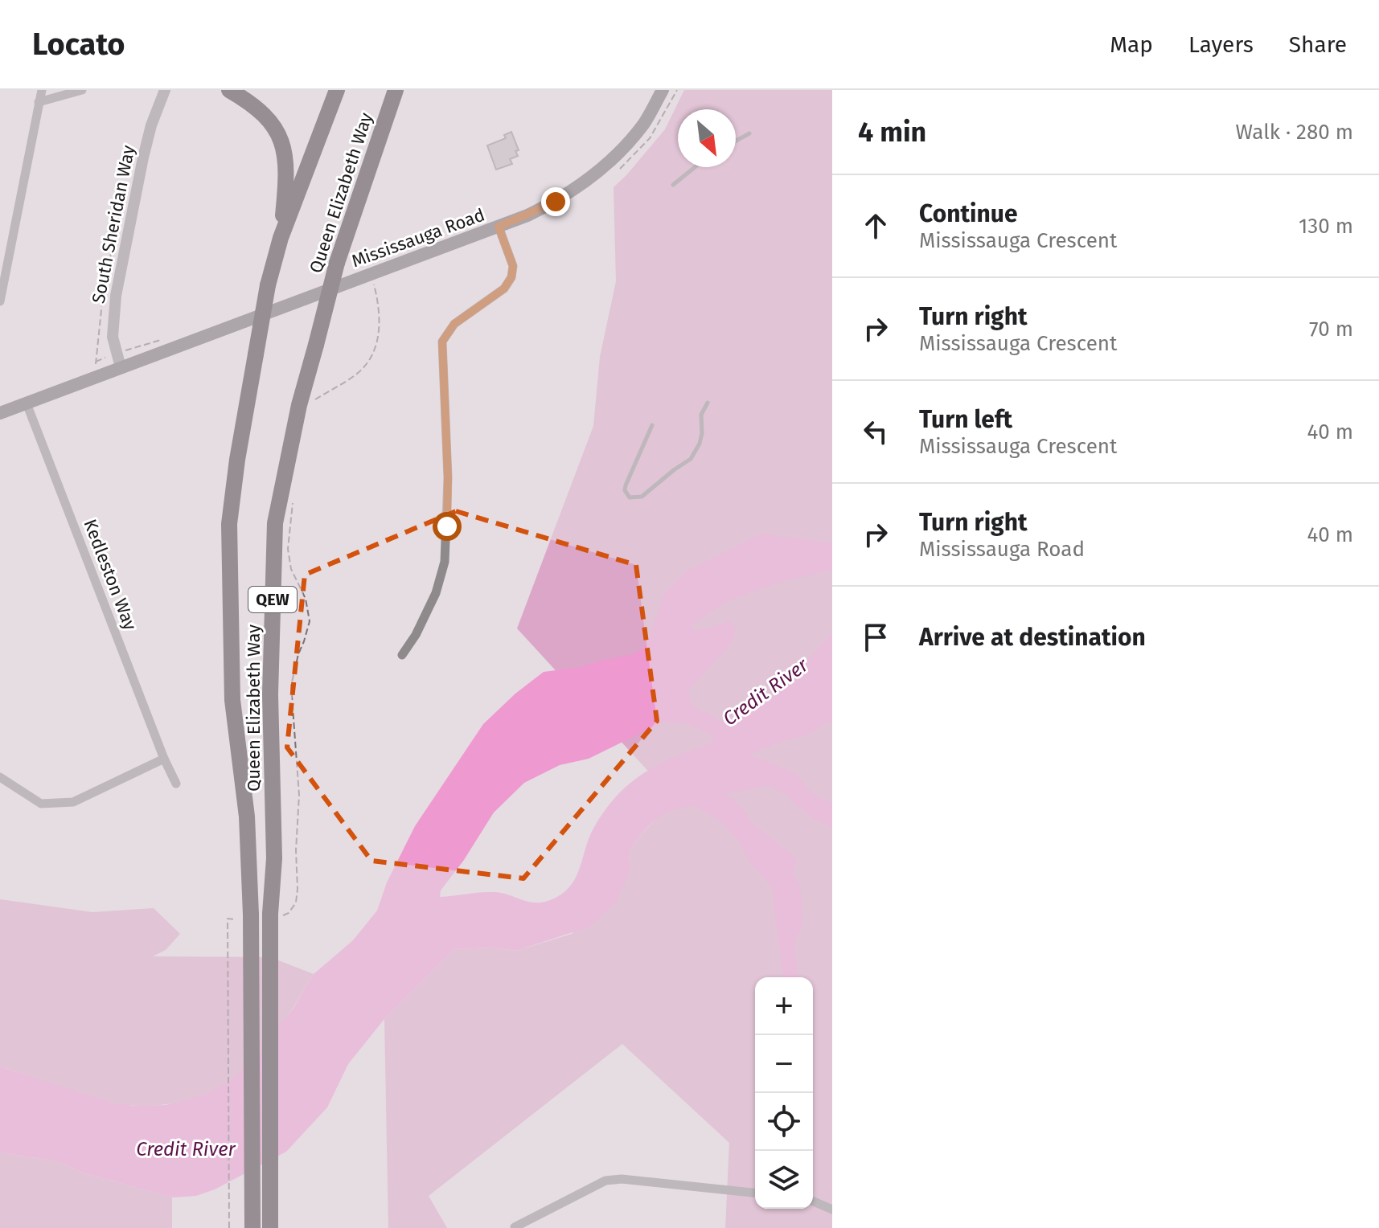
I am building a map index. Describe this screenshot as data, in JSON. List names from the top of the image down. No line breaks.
{"streets":{"highway":["Queen Elizabeth Way","QEW"],"main road":["Mississauga Road"],"street":["South Sheridan Way","Kedleston Way"]},"crossings":[["South Sheridan Way","Mississauga Road"],["Mississauga Road","Kedleston Way"]],"water":["Credit River"],"north":"bottom right","page":{"header":"Locato","nav":["Map","Layers","Share"],"heading":["4 min","Walk · 280 m"],"list":[["Continue","Mississauga Crescent","130 m"],["Turn right","Mississauga Crescent","70 m"],["Turn left","Mississauga Crescent","40 m"],["Turn right","Mississauga Road","40 m"],"Arrive at destination"],"map_buttons":["+","−"]}}
